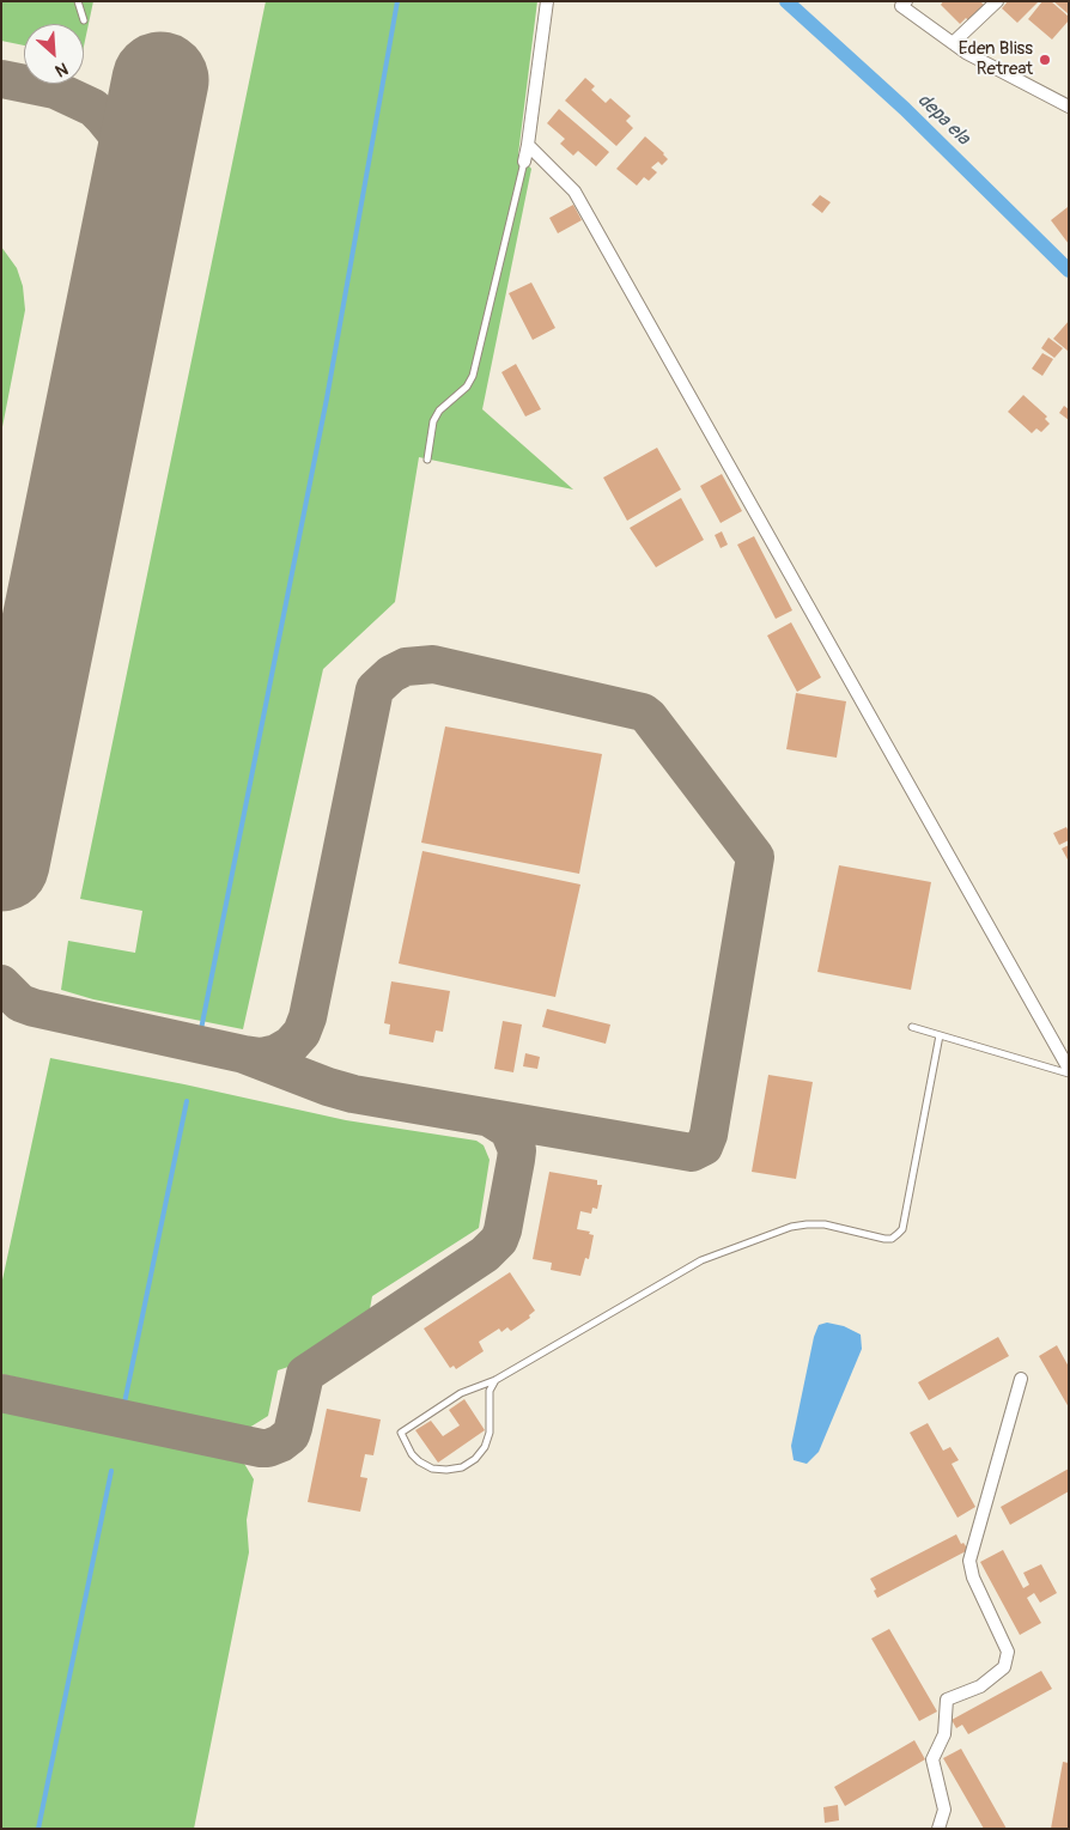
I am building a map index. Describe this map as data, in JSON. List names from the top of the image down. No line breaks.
{"water":["depa ela"],"places":["Eden Bliss Retreat"],"north":"bottom right"}
